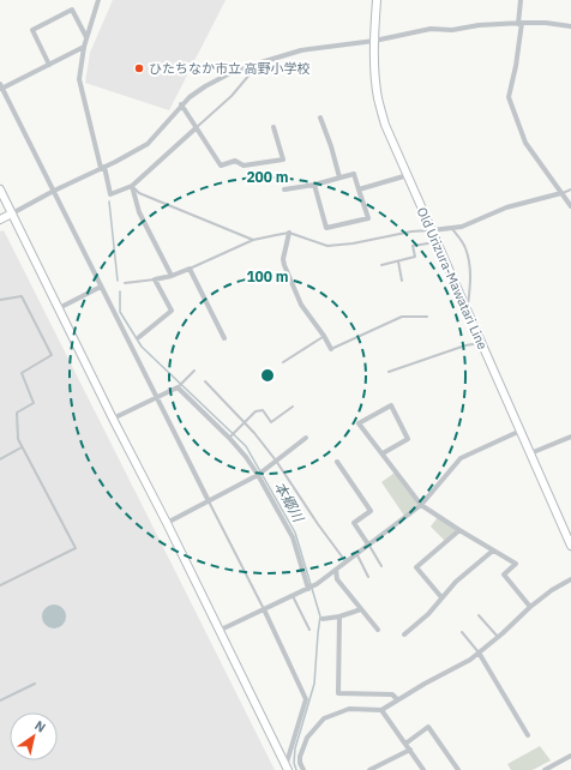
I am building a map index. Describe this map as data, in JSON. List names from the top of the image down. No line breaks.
{"streets":{"street":["Old Urizura-Mawatari Line"]},"water":["本郷川"],"places":["ひたちなか市立 高野小学校"],"north":"top right","rings":["200 m","100 m"]}
